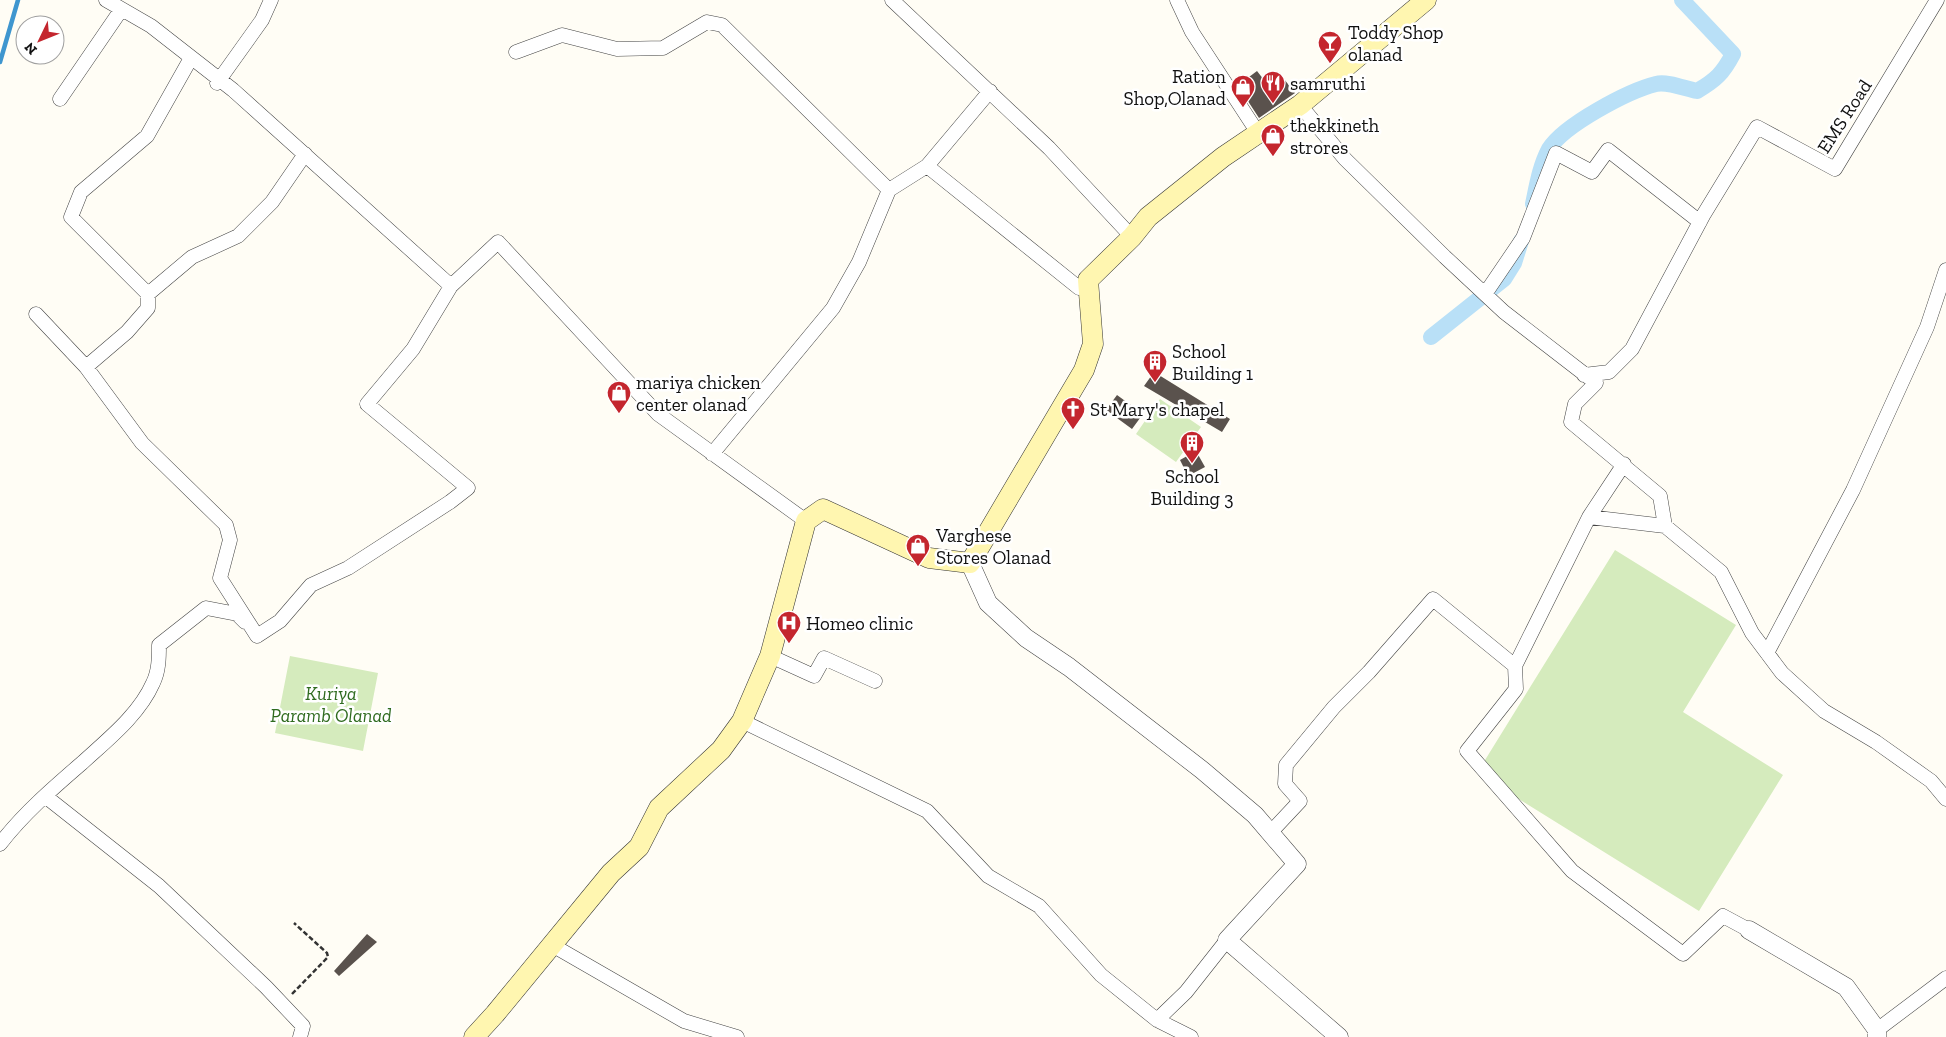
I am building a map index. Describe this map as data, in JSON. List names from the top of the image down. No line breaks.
{"streets":{"street":["EMS Road"]},"parks":["Kuriya Paramb Olanad"],"places":{"bar":["Toddy Shop olanad"],"restaurant":["samruthi"],"shop":["Ration Shop,Olanad","thekkineth strores","mariya chicken center olanad","Varghese Stores Olanad"],"building":["School Building 1","School Building 3"],"church":["St Mary's chapel"],"hospital":["Homeo clinic"]},"north":"bottom left"}
